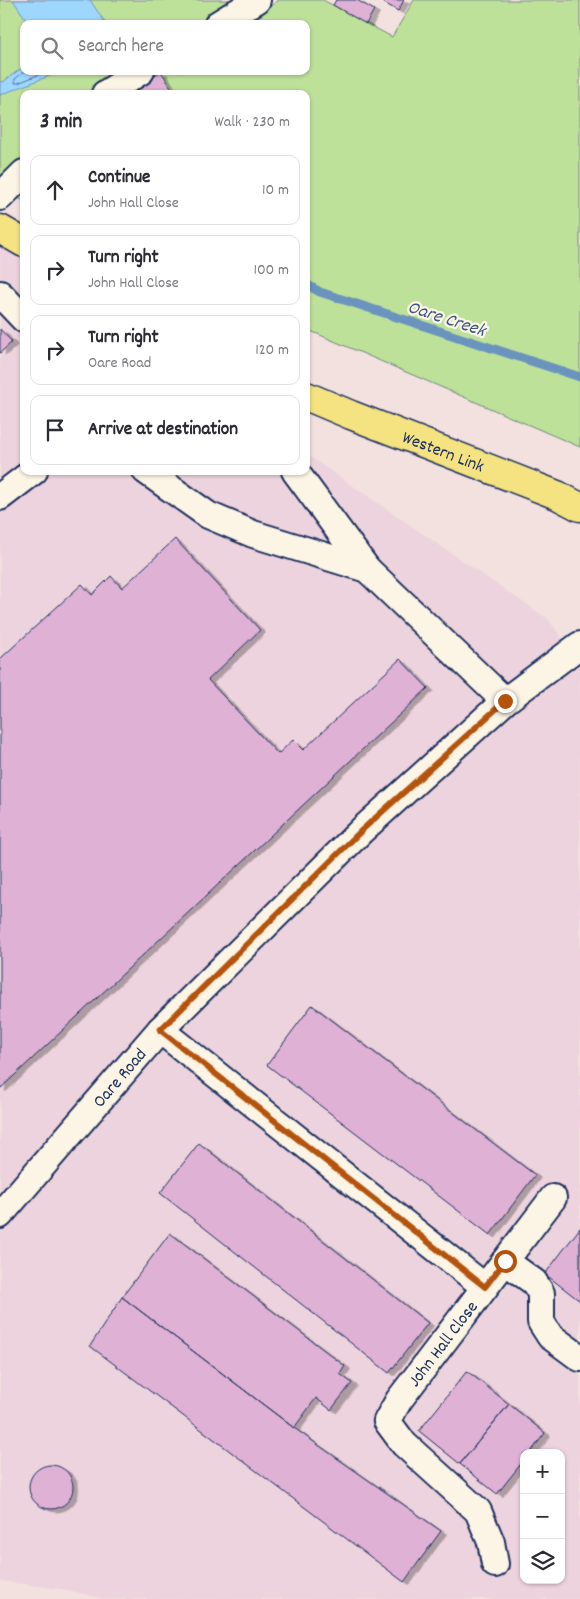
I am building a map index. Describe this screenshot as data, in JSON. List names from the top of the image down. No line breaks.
{"streets":{"main road":["Western Link"],"street":["Oare Road","John Hall Close"]},"crossings":[["Oare Road","John Hall Close"]],"water":["Oare Creek"],"page":{"search":"Search here","heading":["3 min","Walk · 230 m"],"list":[["Continue","John Hall Close","10 m"],["Turn right","John Hall Close","100 m"],["Turn right","Oare Road","120 m"],"Arrive at destination"],"map_buttons":["+","−"]}}
